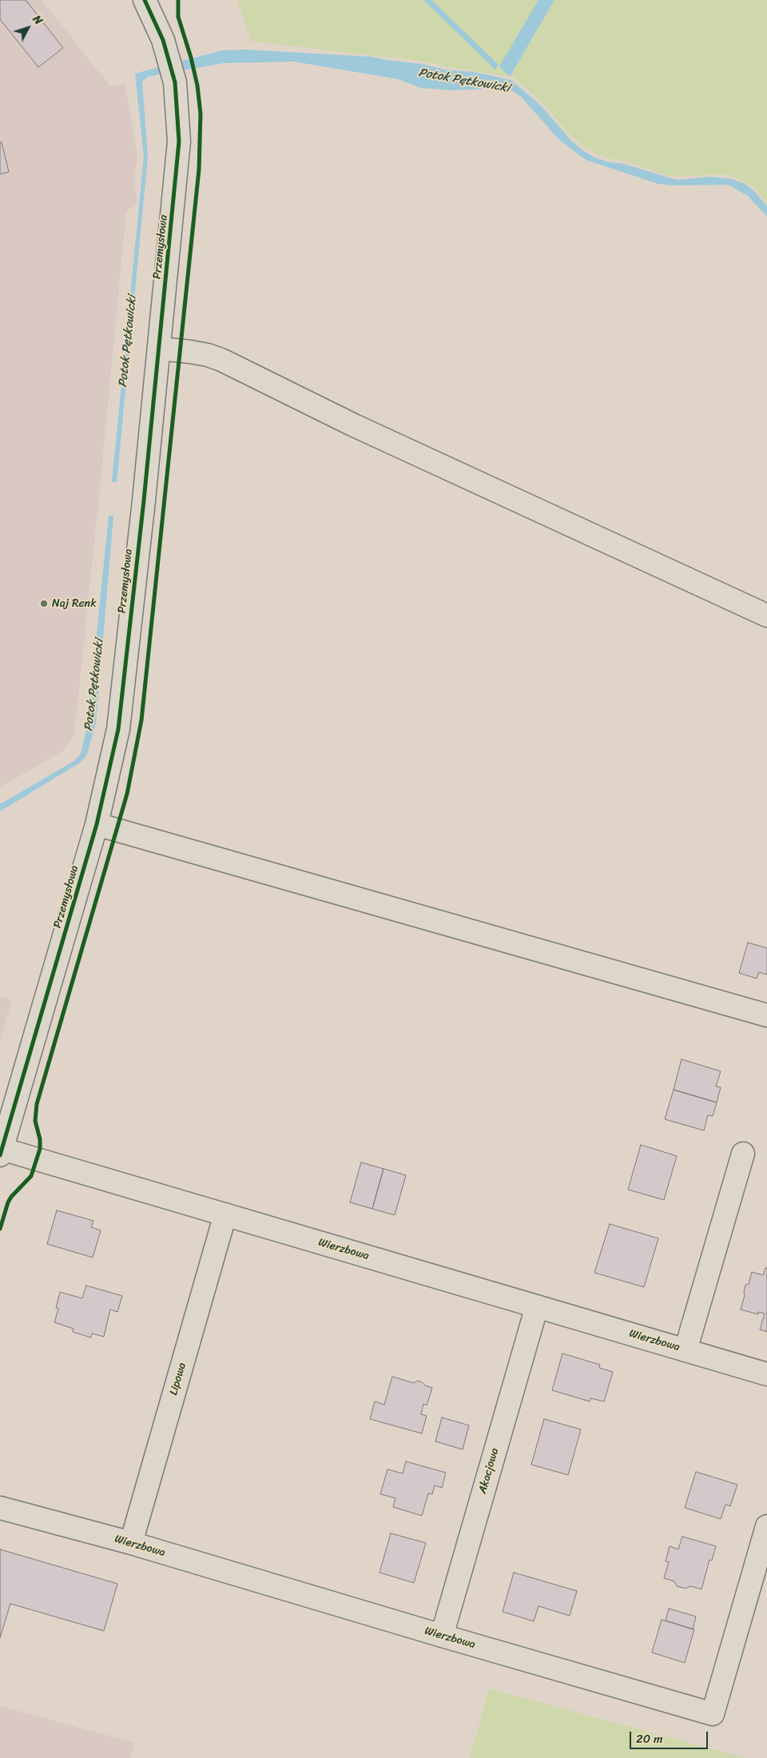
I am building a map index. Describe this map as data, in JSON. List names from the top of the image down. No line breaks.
{"streets":{"street":["Przemysłowa","Wierzbowa","Lipowa","Akacjowa"]},"crossings":[["Przemysłowa","Wierzbowa"],["Wierzbowa","Lipowa"],["Wierzbowa","Akacjowa"]],"water":["Potok Pętkowicki"],"places":["Naj Renk"],"scale_bar":"20 m","north":"top right"}
